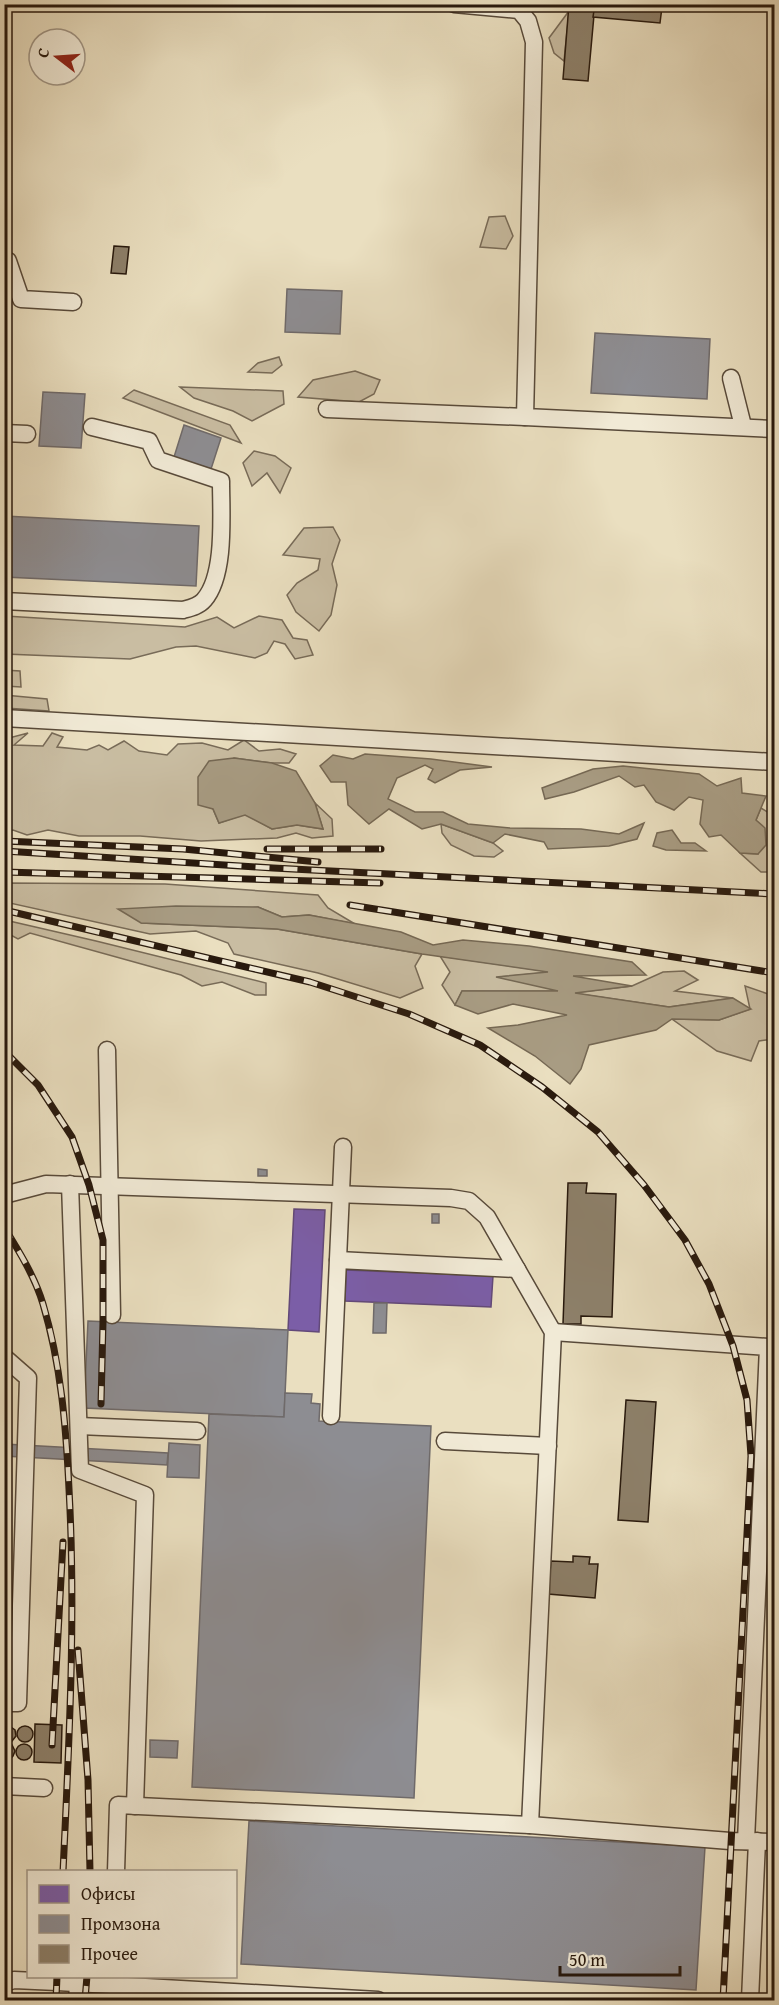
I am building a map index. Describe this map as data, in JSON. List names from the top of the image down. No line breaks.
{"legend":["Офисы","Промзона","Прочее"],"scale_bar":"50 m","north":"left"}
